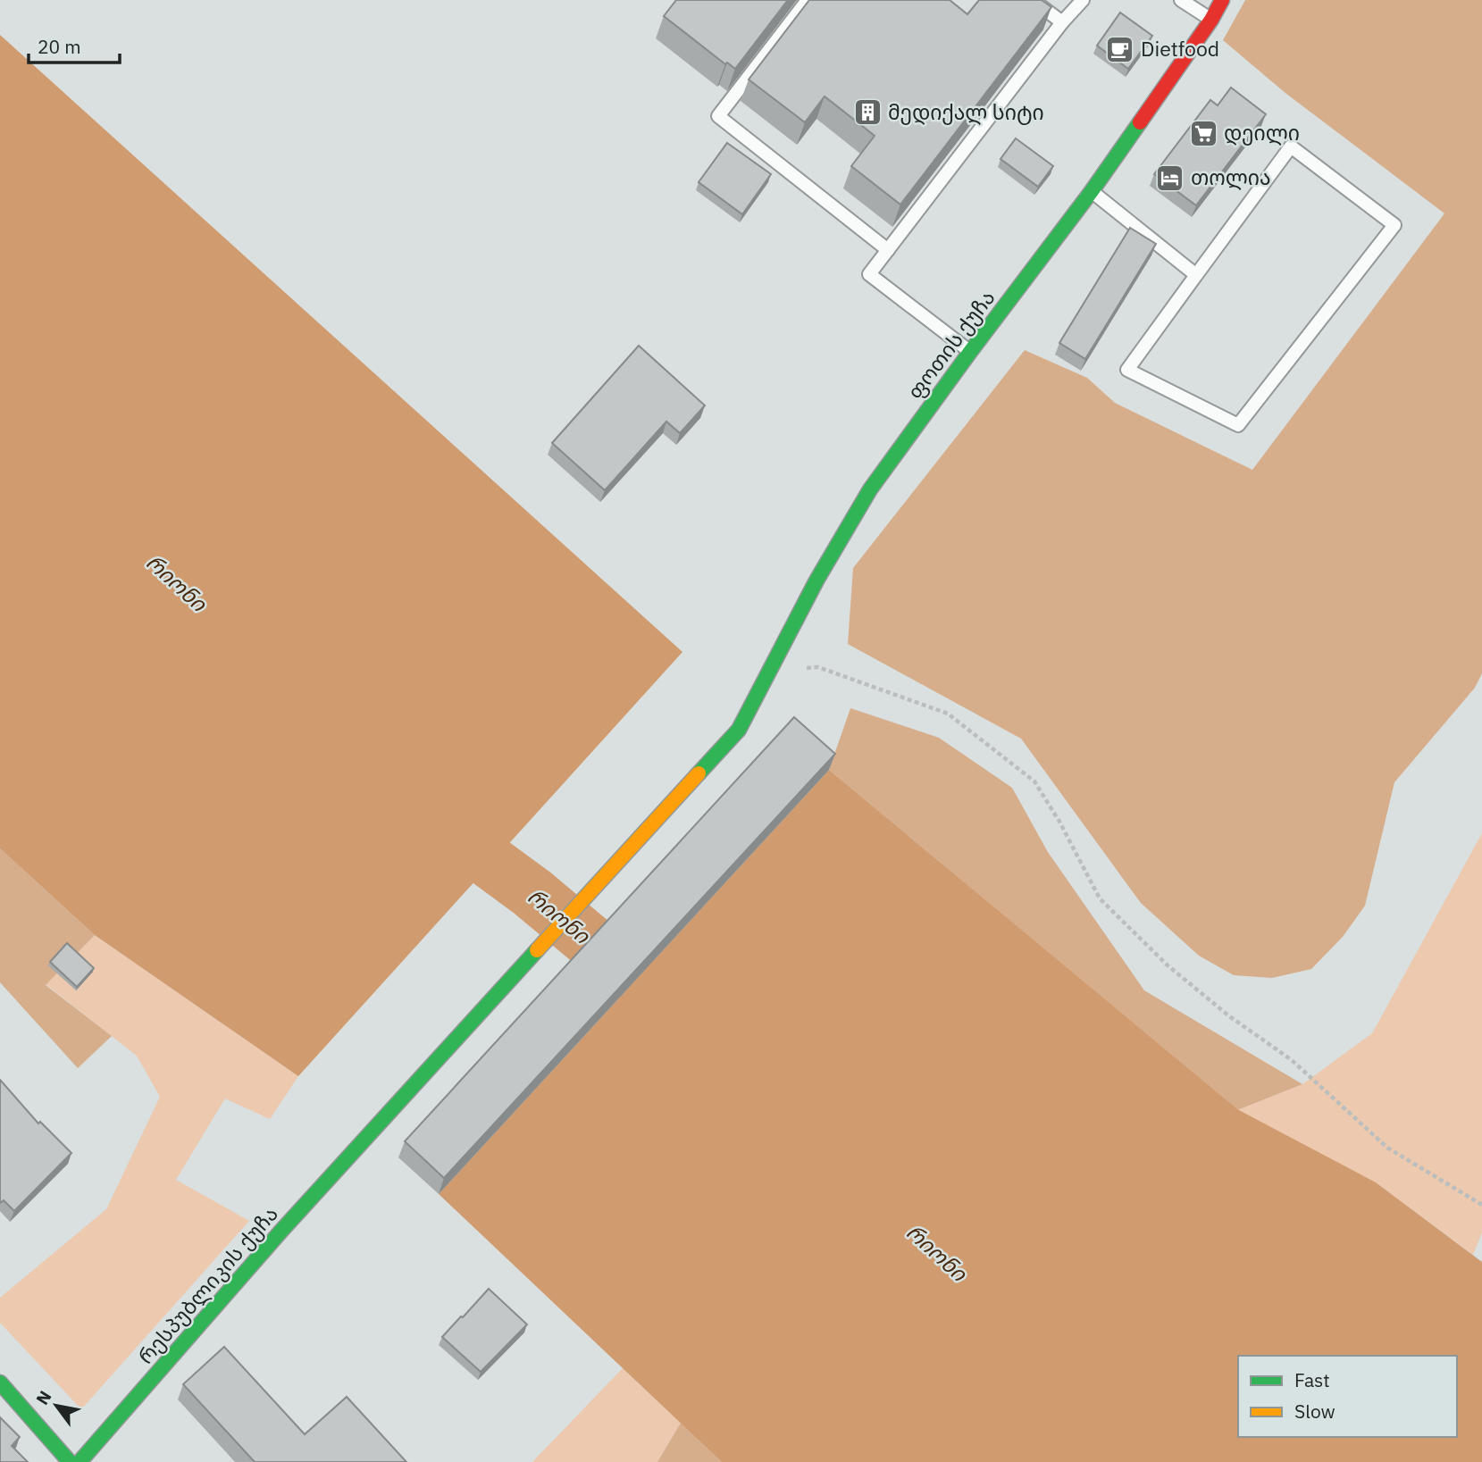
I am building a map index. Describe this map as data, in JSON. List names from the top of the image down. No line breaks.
{"streets":{"street":["ფოთის ქუჩა","რესპუბლიკის ქუჩა"]},"crossings":[["ფოთის ქუჩა","რესპუბლიკის ქუჩა"]],"water":["რიონი"],"places":{"cafe":["Dietfood"],"building":["მედიქალ სიტი"],"supermarket":["დეილი"],"hotel":["თოლია"]},"legend":["Fast","Slow"],"scale_bar":"20 m","north":"top left"}
